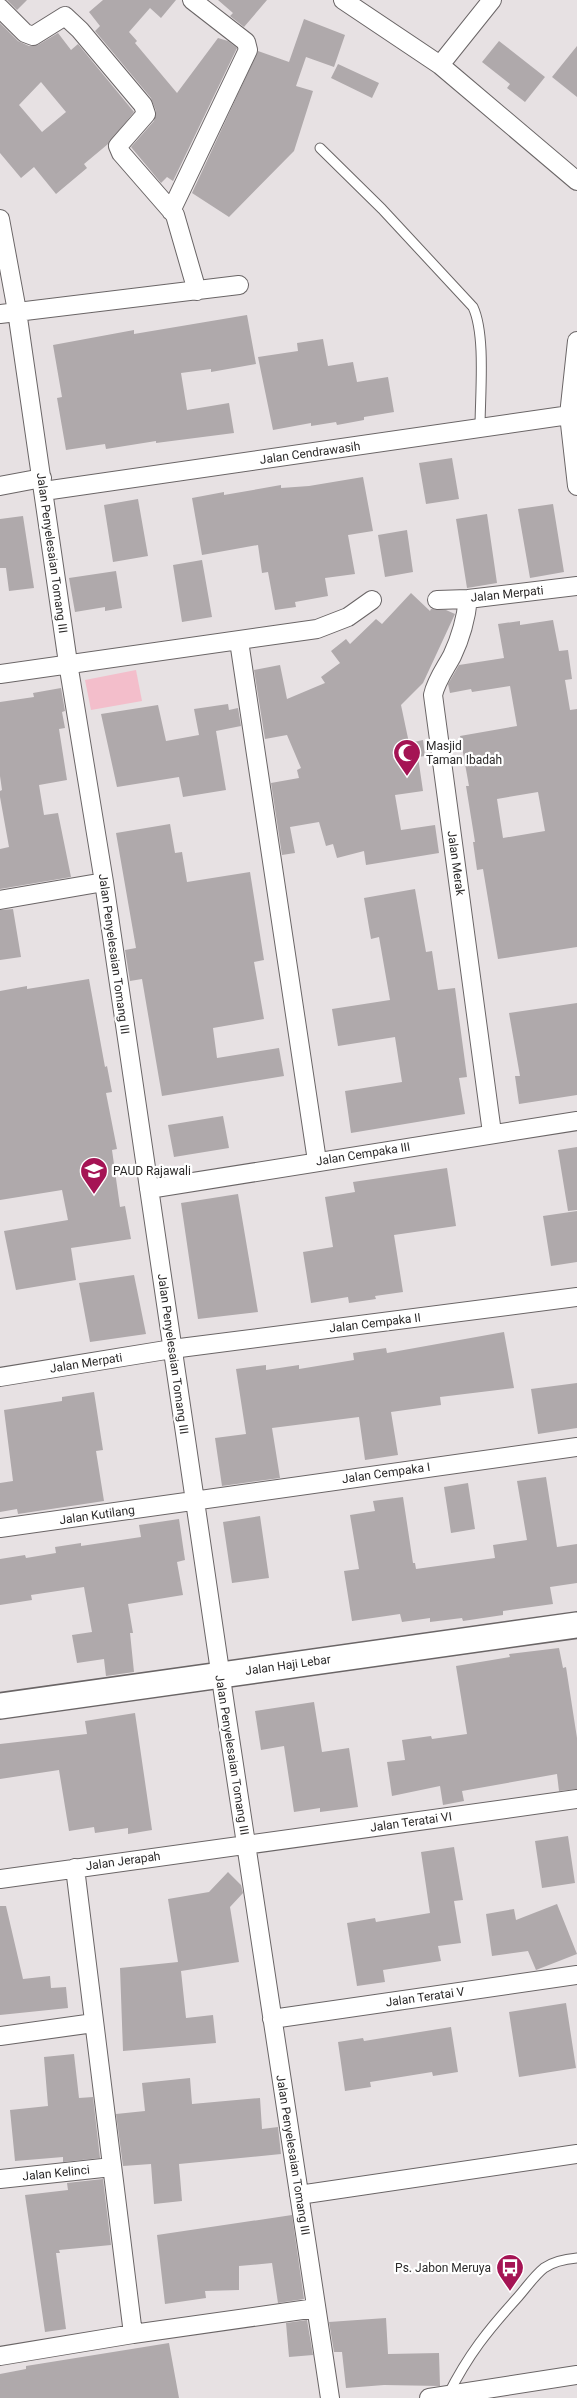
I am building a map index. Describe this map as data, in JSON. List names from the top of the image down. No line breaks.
{"streets":{"street":["Jalan Cendrawasih","Jalan Penyelesaian Tomang III","Jalan Merpati","Jalan Merak","Jalan Cempaka III","Jalan Cempaka II","Jalan Cempaka I","Jalan Kutilang","Jalan Haji Lebar","Jalan Teratai VI","Jalan Jerapah","Jalan Teratai V","Jalan Kelinci"]},"crossings":[["Jalan Cendrawasih","Jalan Penyelesaian Tomang III"],["Jalan Penyelesaian Tomang III","Jalan Merpati"],["Jalan Penyelesaian Tomang III","Jalan Cempaka III"],["Jalan Penyelesaian Tomang III","Jalan Cempaka II"],["Jalan Penyelesaian Tomang III","Jalan Cempaka I"],["Jalan Penyelesaian Tomang III","Jalan Kutilang"],["Jalan Penyelesaian Tomang III","Jalan Haji Lebar"],["Jalan Penyelesaian Tomang III","Jalan Teratai VI"],["Jalan Penyelesaian Tomang III","Jalan Jerapah"],["Jalan Penyelesaian Tomang III","Jalan Teratai V"],["Jalan Merpati","Jalan Merak"],["Jalan Merpati","Jalan Cempaka II"],["Jalan Merak","Jalan Cempaka III"],["Jalan Cempaka I","Jalan Kutilang"],["Jalan Teratai VI","Jalan Jerapah"]],"places":{"mosque":["Masjid Taman Ibadah"],"school or university":["PAUD Rajawali"],"bus stop":["Ps. Jabon Meruya"]}}
